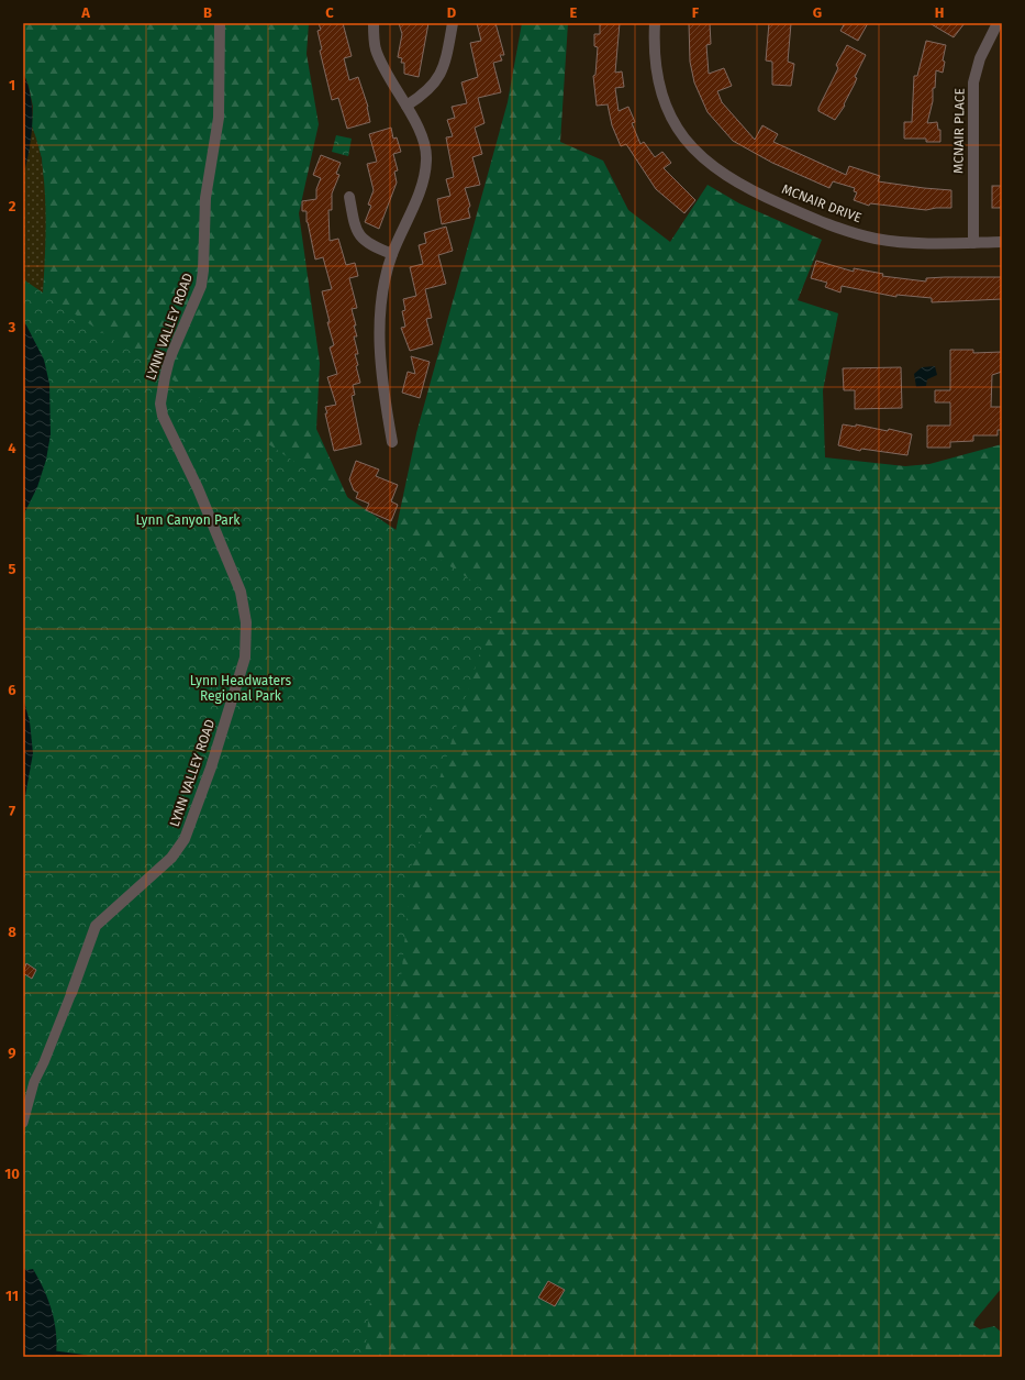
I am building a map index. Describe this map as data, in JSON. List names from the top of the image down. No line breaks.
{"streets":{"street":["MCNAIR PLACE","MCNAIR DRIVE","LYNN VALLEY ROAD"]},"crossings":[["MCNAIR PLACE","MCNAIR DRIVE"]],"parks":["Lynn Canyon Park","Lynn Headwaters Regional Park"],"grid":{"columns":["A","B","C","D","E","F","G","H"],"rows":["1","2","3","4","5","6","7","8","9","10","11"]}}
